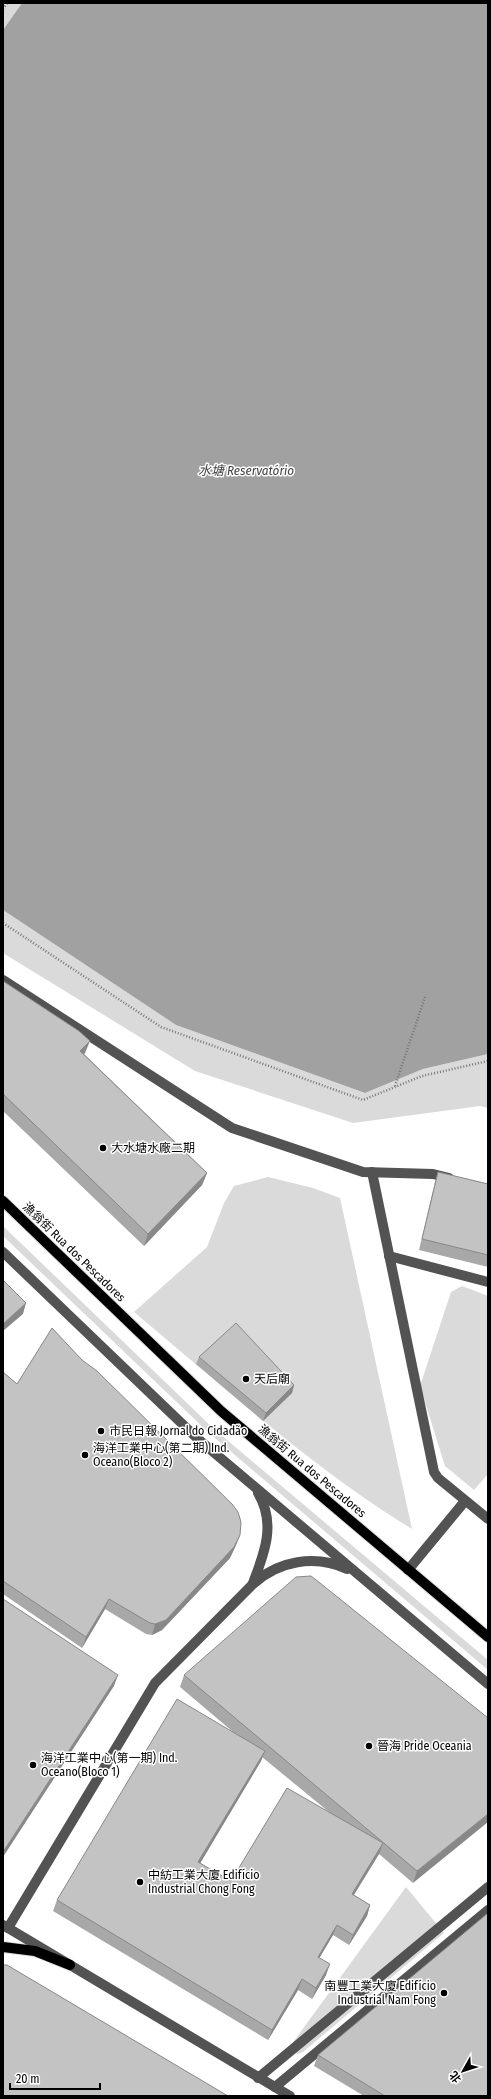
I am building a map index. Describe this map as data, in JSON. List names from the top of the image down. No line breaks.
{"streets":{"main road":["漁翁街 Rua dos Pescadores"]},"water":["水塘 Reservatório"],"places":["大水塘水廠二期","天后廟","市民日報 Jornal do Cidadão","海洋工業中心(第二期) Ind. Oceano(Bloco 2)","晉海 Pride Oceania","海洋工業中心(第一期) Ind. Oceano(Bloco 1)","中紡工業大廈 Edifício Industrial Chong Fong","南豐工業大廈 Edifício Industrial Nam Fong"],"scale_bar":"20 m","north":"bottom left"}
